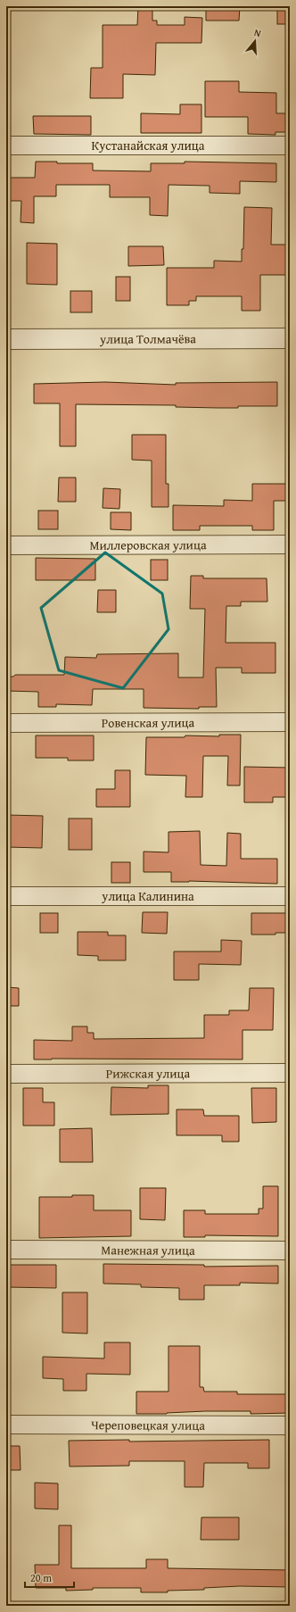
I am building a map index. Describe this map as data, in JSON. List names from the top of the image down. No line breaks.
{"streets":{"street":["Кустанайская улица","улица Толмачёва","Миллеровская улица","Ровенская улица","улица Калинина","Рижская улица","Манежная улица","Череповецкая улица"]},"scale_bar":"20 m","north":"top"}
